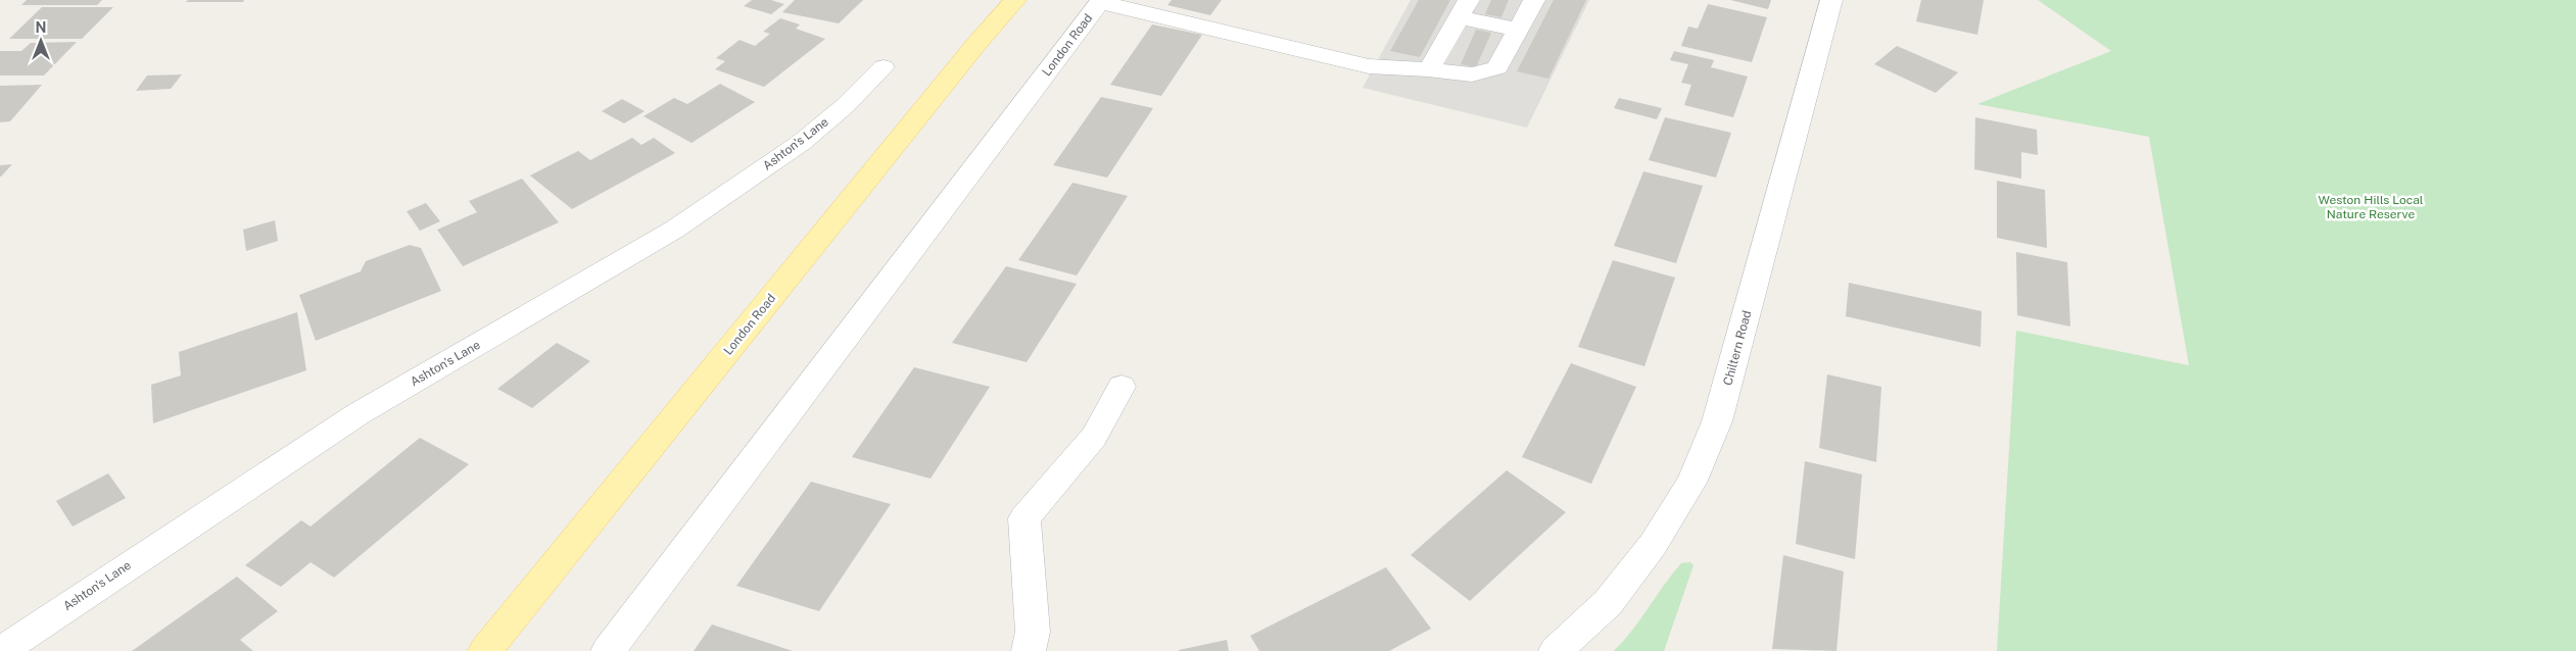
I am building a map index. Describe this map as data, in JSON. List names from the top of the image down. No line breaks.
{"streets":{"main road":["London Road"],"street":["Ashton's Lane","Chiltern Road"]},"parks":["Weston Hills Local Nature Reserve"],"north":"top"}
